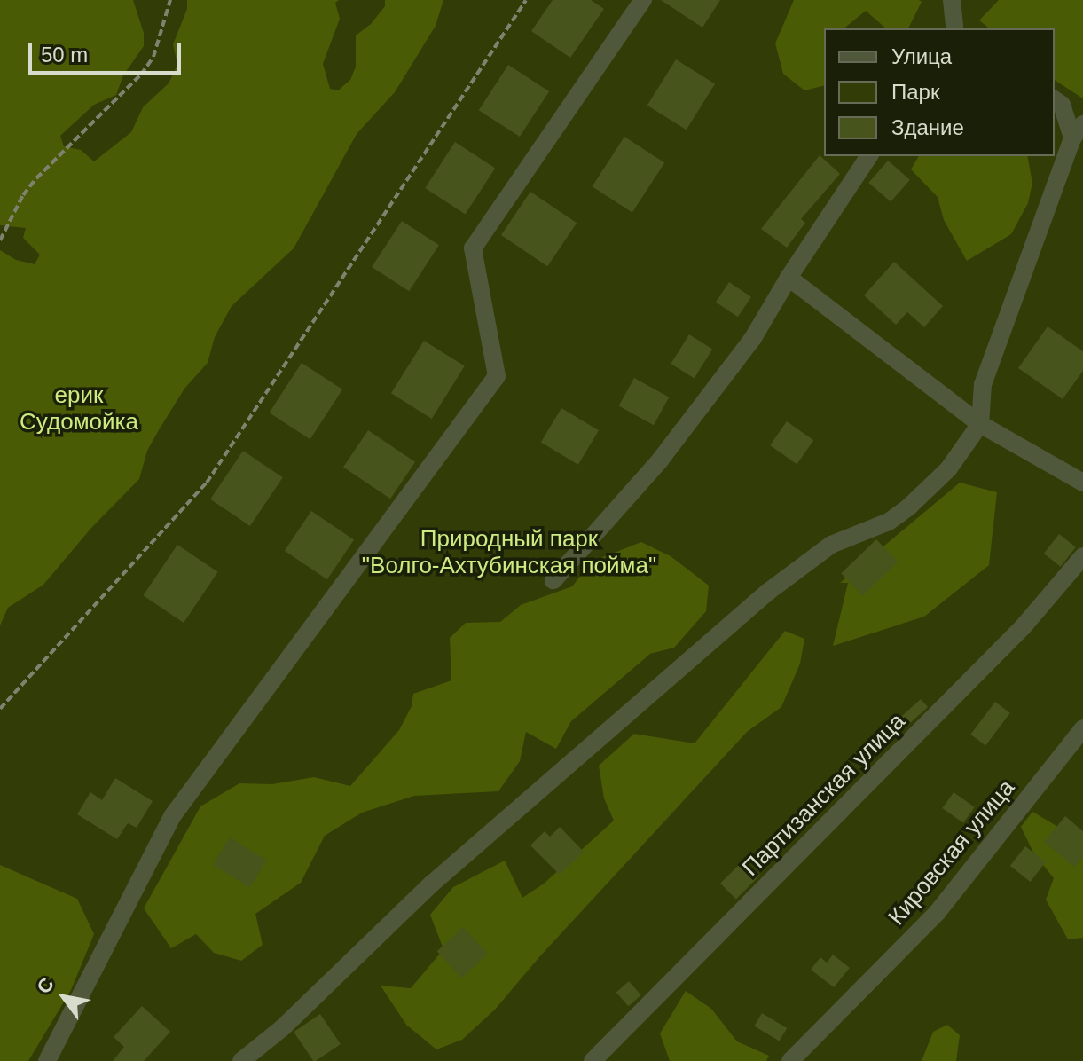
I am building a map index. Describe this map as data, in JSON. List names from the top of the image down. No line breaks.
{"streets":{"street":["Партизанская улица","Кировская улица"]},"parks":["ерик Судомойка","Природный парк \"Волго-Ахтубинская пойма\""],"legend":["Улица","Парк","Здание"],"scale_bar":"50 m","north":"top left"}
